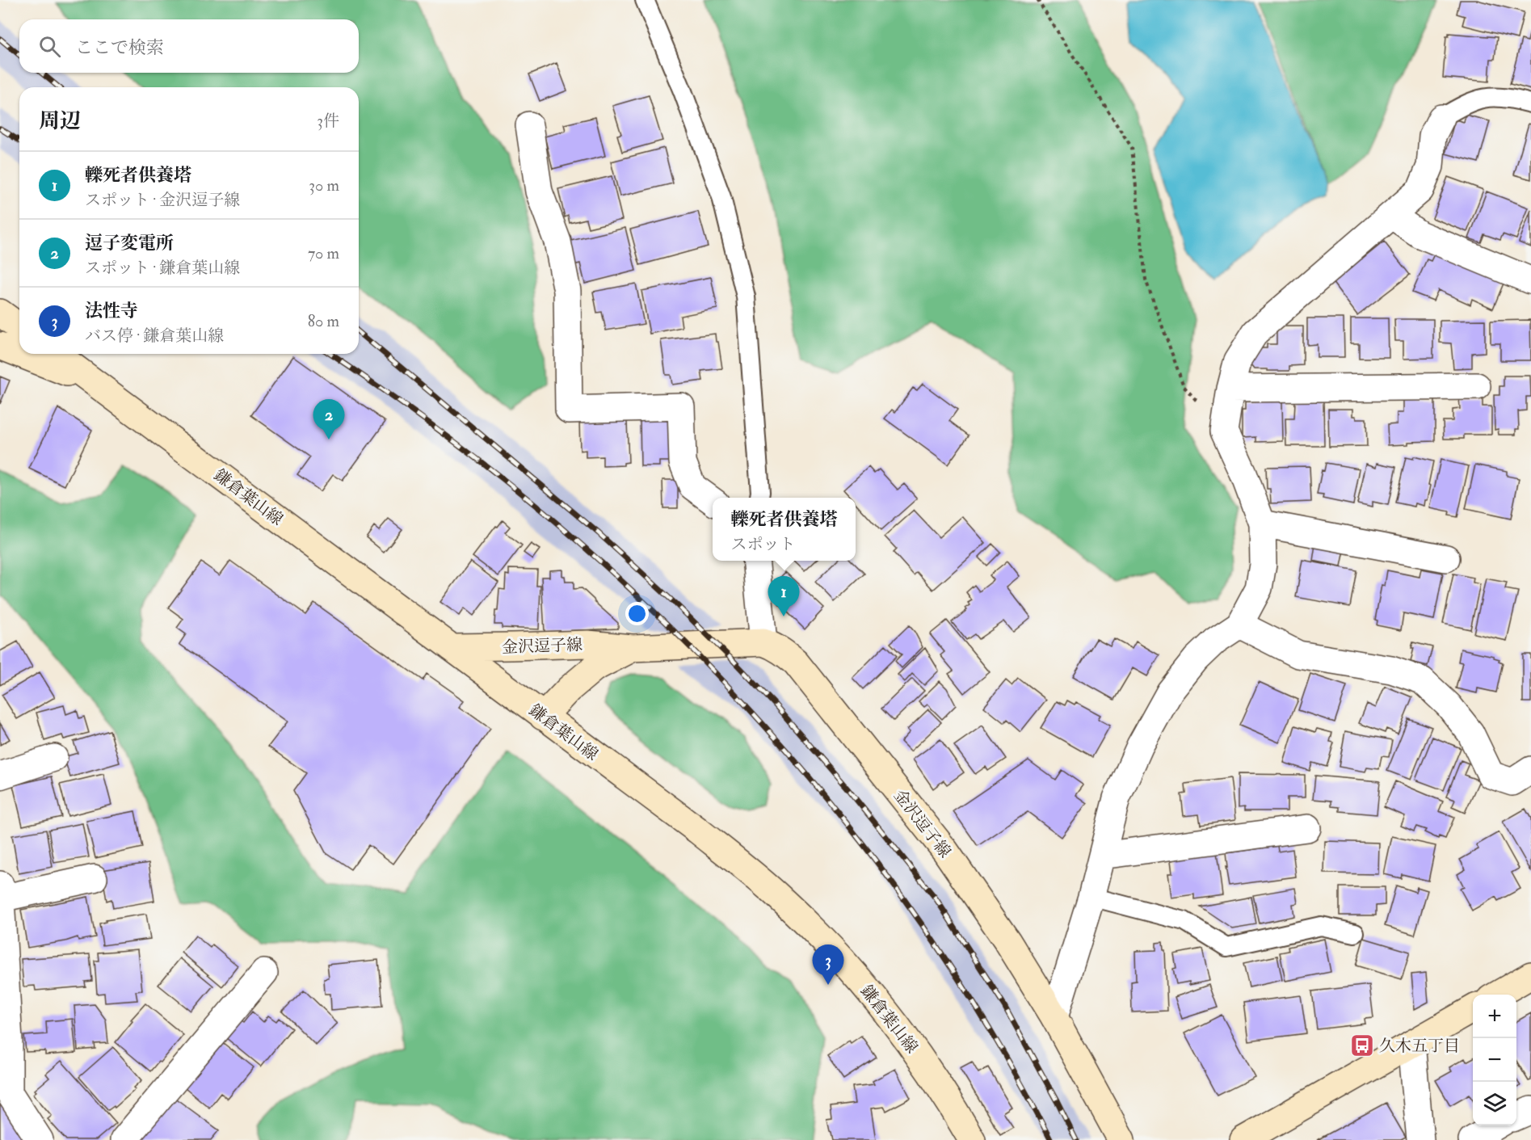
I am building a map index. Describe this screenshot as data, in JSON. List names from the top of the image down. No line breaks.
{"streets":{"main road":["鎌倉葉山線","金沢逗子線"]},"crossings":[["鎌倉葉山線","金沢逗子線"]],"places":{"bus stop":["久木五丁目"]},"page":{"search":"ここで検索","heading":["周辺","3件"],"list":[{"mark":"1","name":"轢死者供養塔","note":"スポット · 金沢逗子線","value":"30 m"},{"mark":"2","name":"逗子変電所","note":"スポット · 鎌倉葉山線","value":"70 m"},{"mark":"3","name":"法性寺","note":"バス停 · 鎌倉葉山線","value":"80 m"}],"pins":["2","1","3"],"popup":["轢死者供養塔","スポット"],"map_buttons":["+","−"]}}
